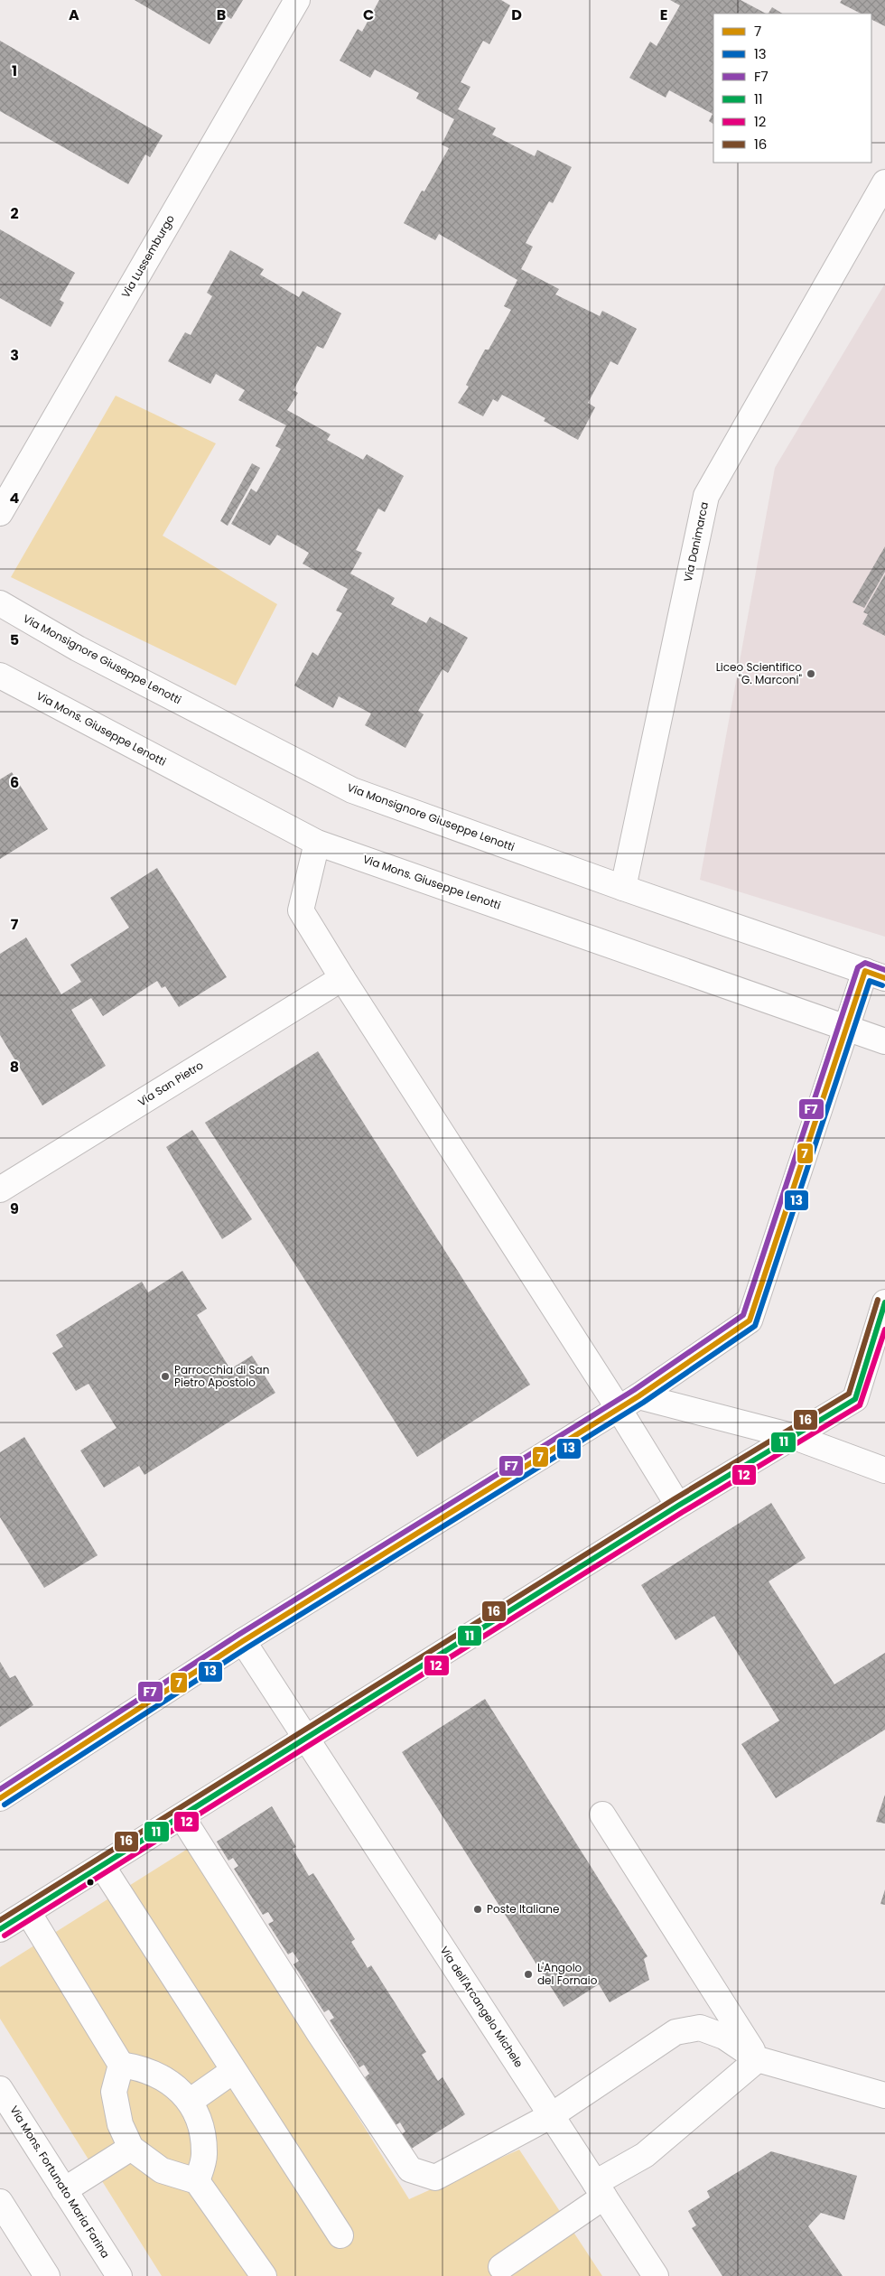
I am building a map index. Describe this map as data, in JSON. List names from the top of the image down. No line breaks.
{"streets":{"street":["Via Lussemburgo","Via Danimarca","Via Monsignore Giuseppe Lenotti","Via Mons. Giuseppe Lenotti","Via San Pietro","Via dell'Arcangelo Michele","Via Mons. Fortunato Maria Farina"]},"crossings":[["Via Danimarca","Via Monsignore Giuseppe Lenotti"]],"places":["Liceo Scientifico \"G. Marconi\"","Parrocchia di San Pietro Apostolo","Poste Italiane","L'Angolo del Fornaio"],"lines":["transit line F7","transit line 7","transit line 13","transit line 16","transit line 11","transit line 12"],"legend":["7","13","F7","11","12","16"],"grid":{"columns":["A","B","C","D","E"],"rows":["1","2","3","4","5","6","7","8","9"]}}
